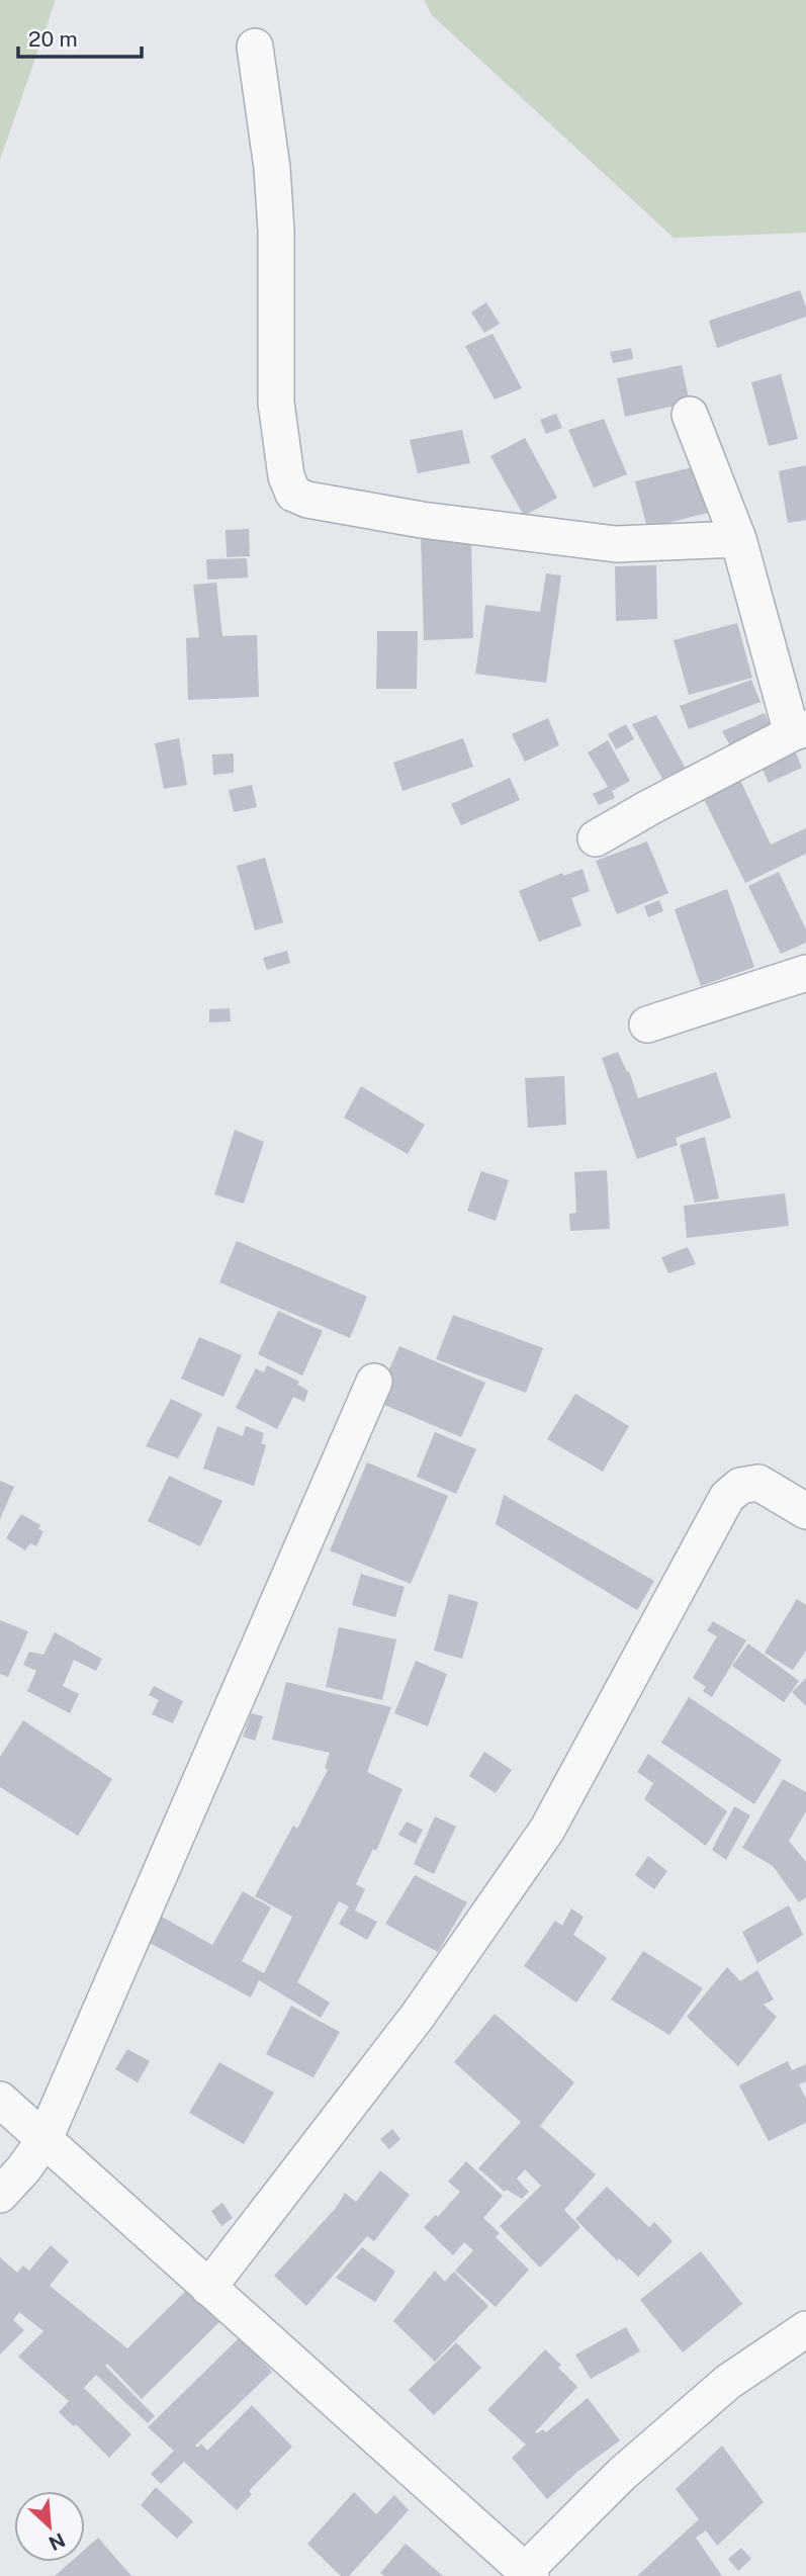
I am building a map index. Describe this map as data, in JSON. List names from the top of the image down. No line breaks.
{"scale_bar":"20 m","north":"bottom right"}
